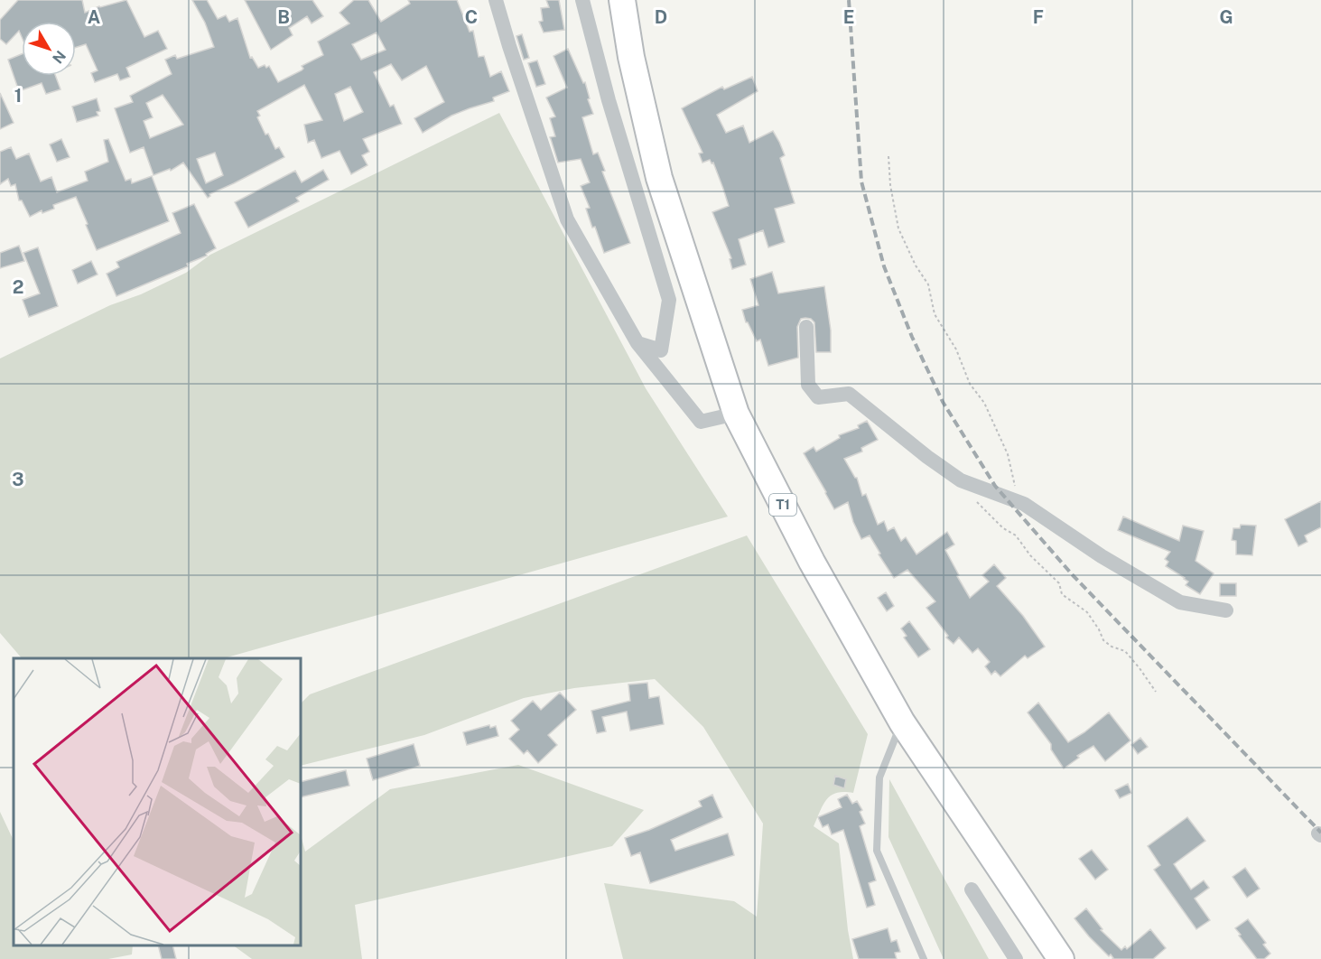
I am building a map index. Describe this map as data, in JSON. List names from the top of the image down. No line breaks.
{"streets":{"highway":["T1"]},"north":"bottom right","grid":{"columns":["A","B","C","D","E","F","G"],"rows":["1","2","3"]}}
